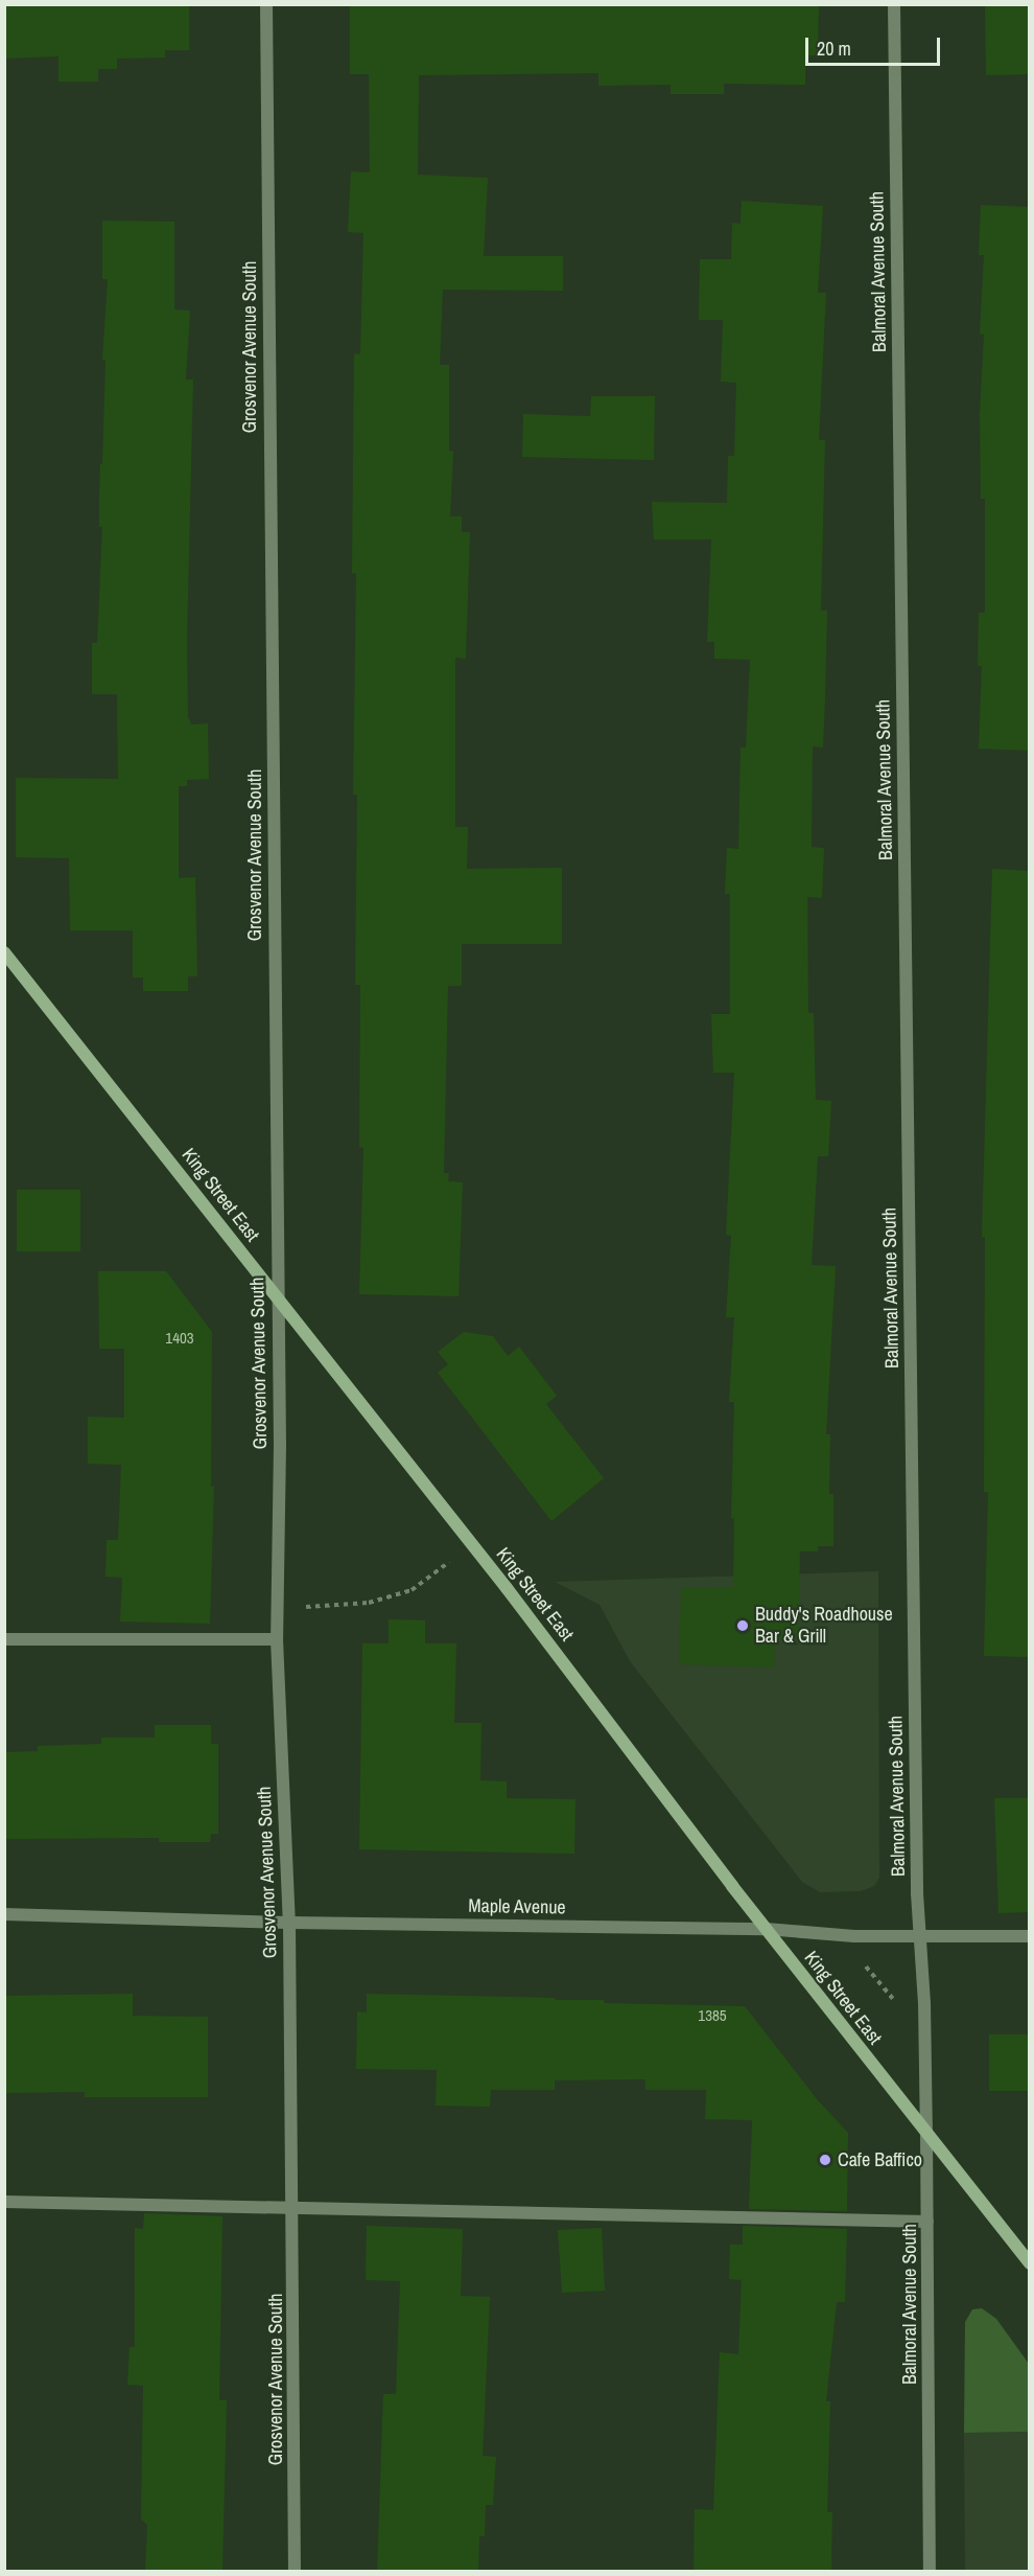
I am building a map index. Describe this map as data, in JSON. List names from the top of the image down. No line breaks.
{"streets":{"main road":["King Street East"],"street":["Balmoral Avenue South","Grosvenor Avenue South","Maple Avenue"]},"crossings":[["Balmoral Avenue South","King Street East"],["Balmoral Avenue South","Maple Avenue"],["Grosvenor Avenue South","King Street East"],["Grosvenor Avenue South","Maple Avenue"],["King Street East","Maple Avenue"]],"places":["Buddy's Roadhouse Bar & Grill","Cafe Baffico"],"house_numbers":["1403","1385"],"scale_bar":"20 m"}
